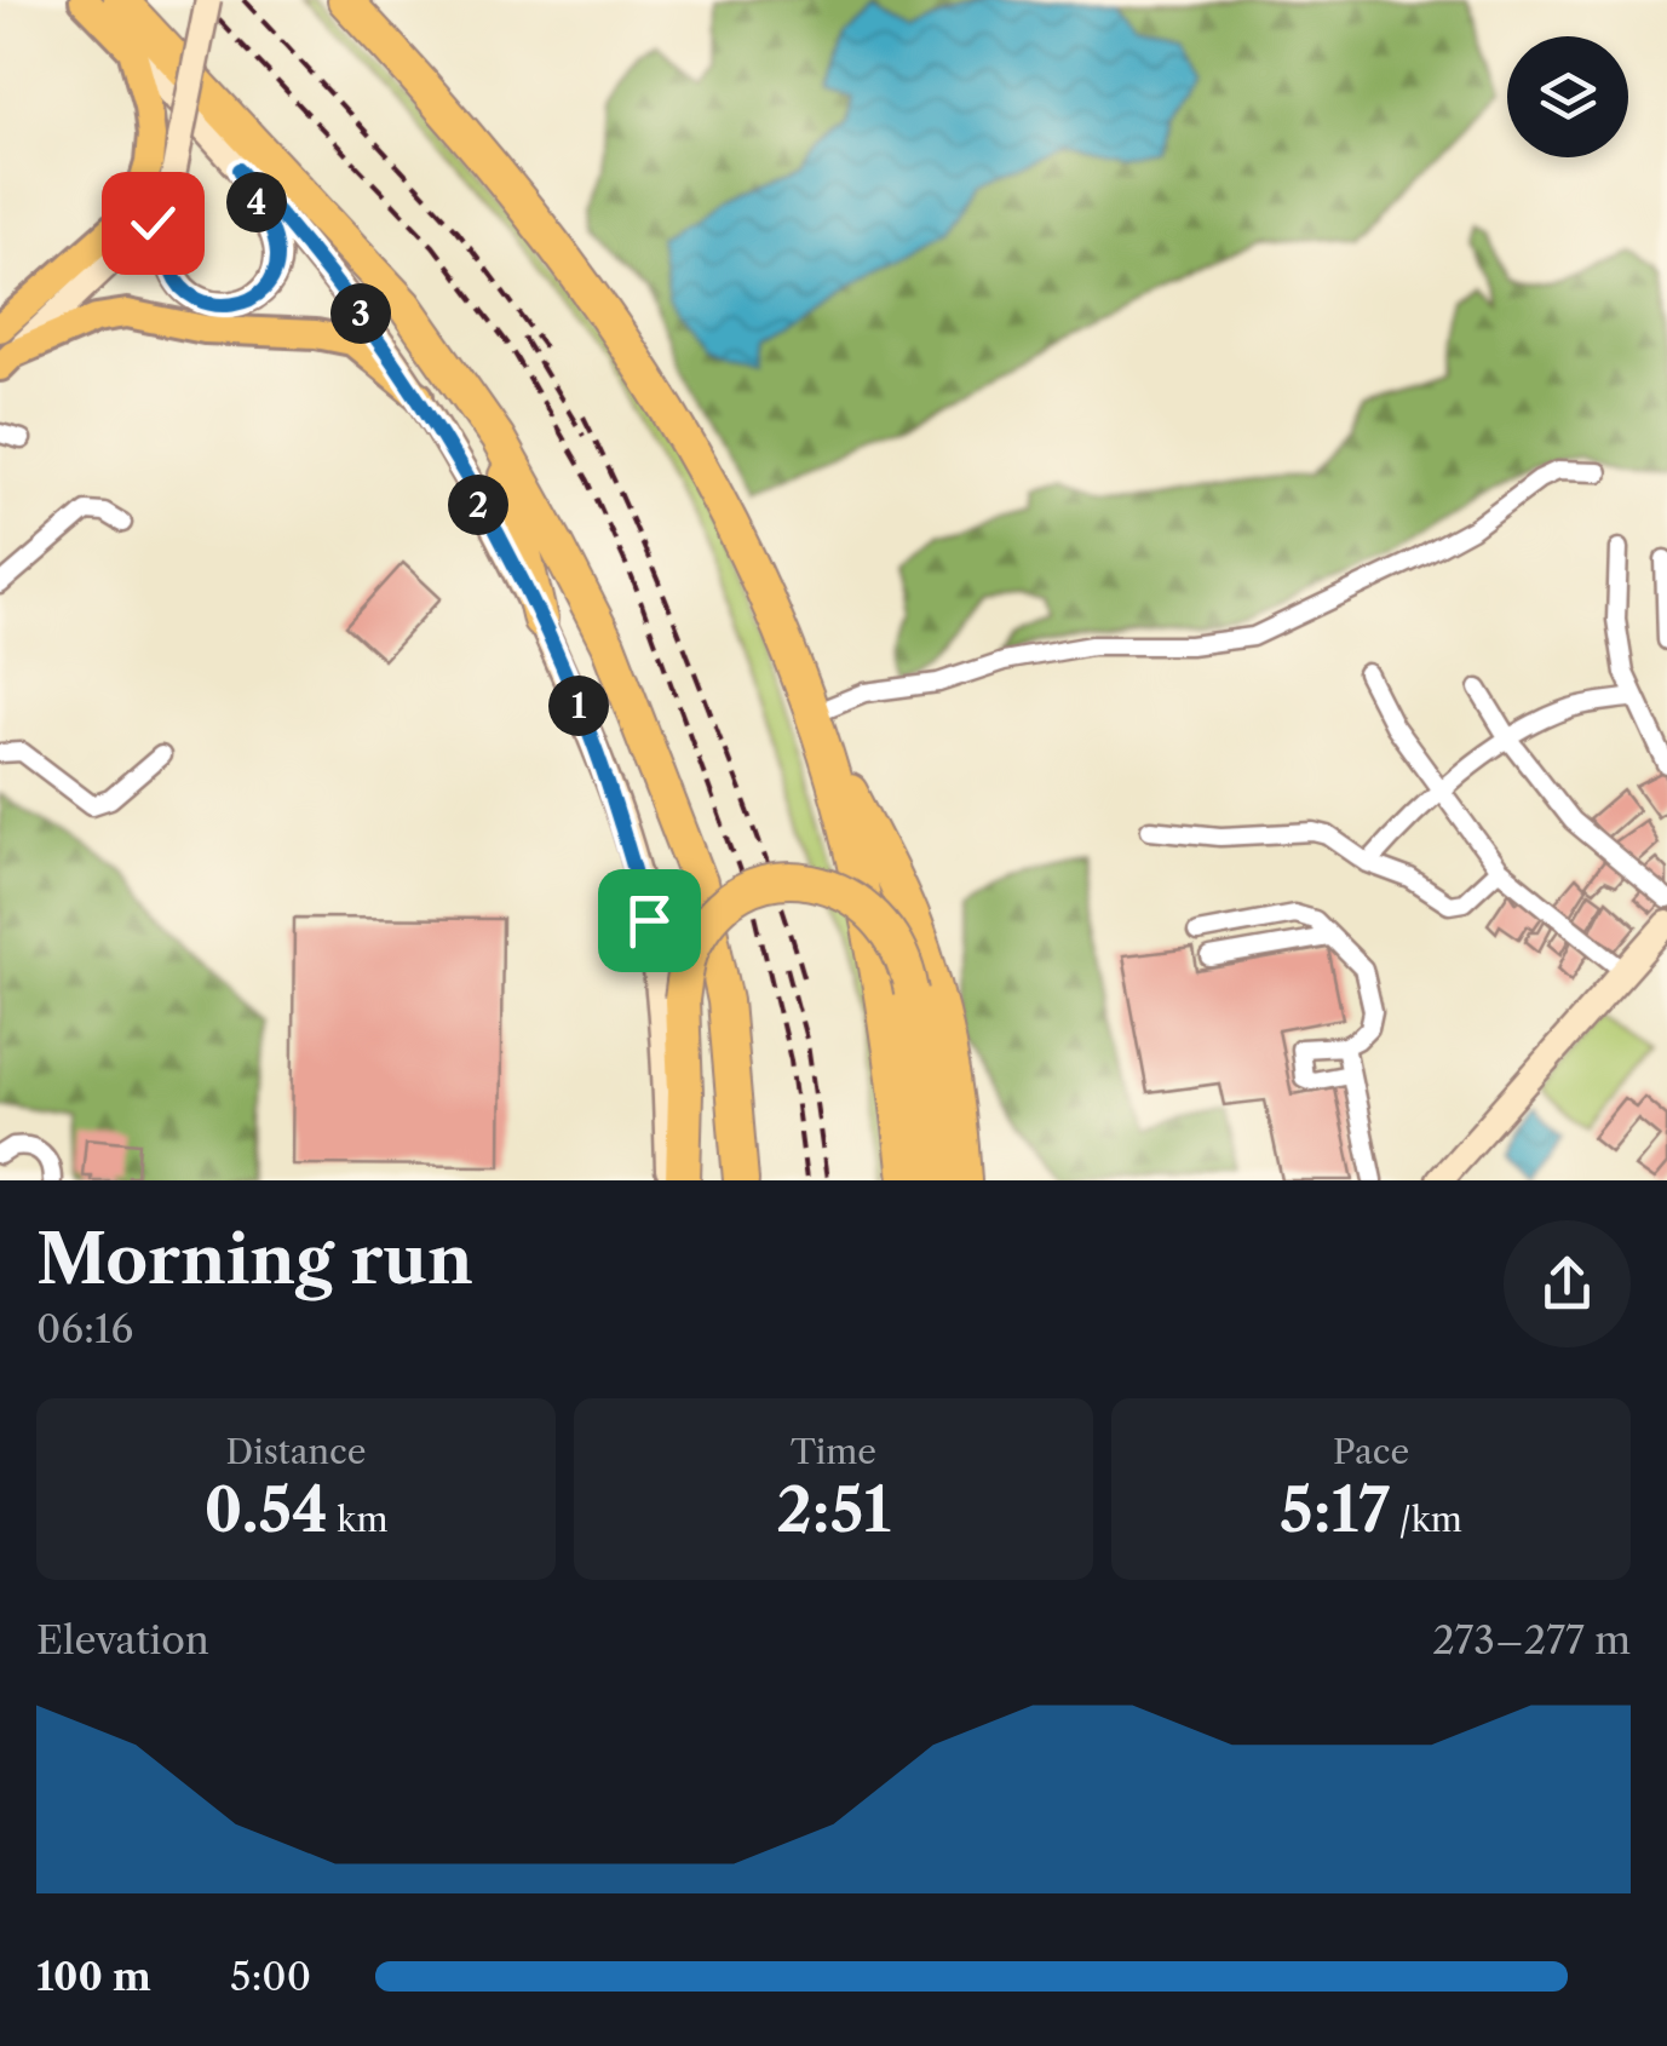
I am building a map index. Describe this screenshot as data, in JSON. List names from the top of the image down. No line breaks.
{"page":{"pins":["4","3","2","1"],"heading":["Morning run","06:16"],"stats":[["Distance","0.54 km"],["Time","2:51"],["Pace","5:17 /km"]],"chart":["Elevation","273–277 m"],"list":[{"name":"100 m","note":"5:00"}]}}
